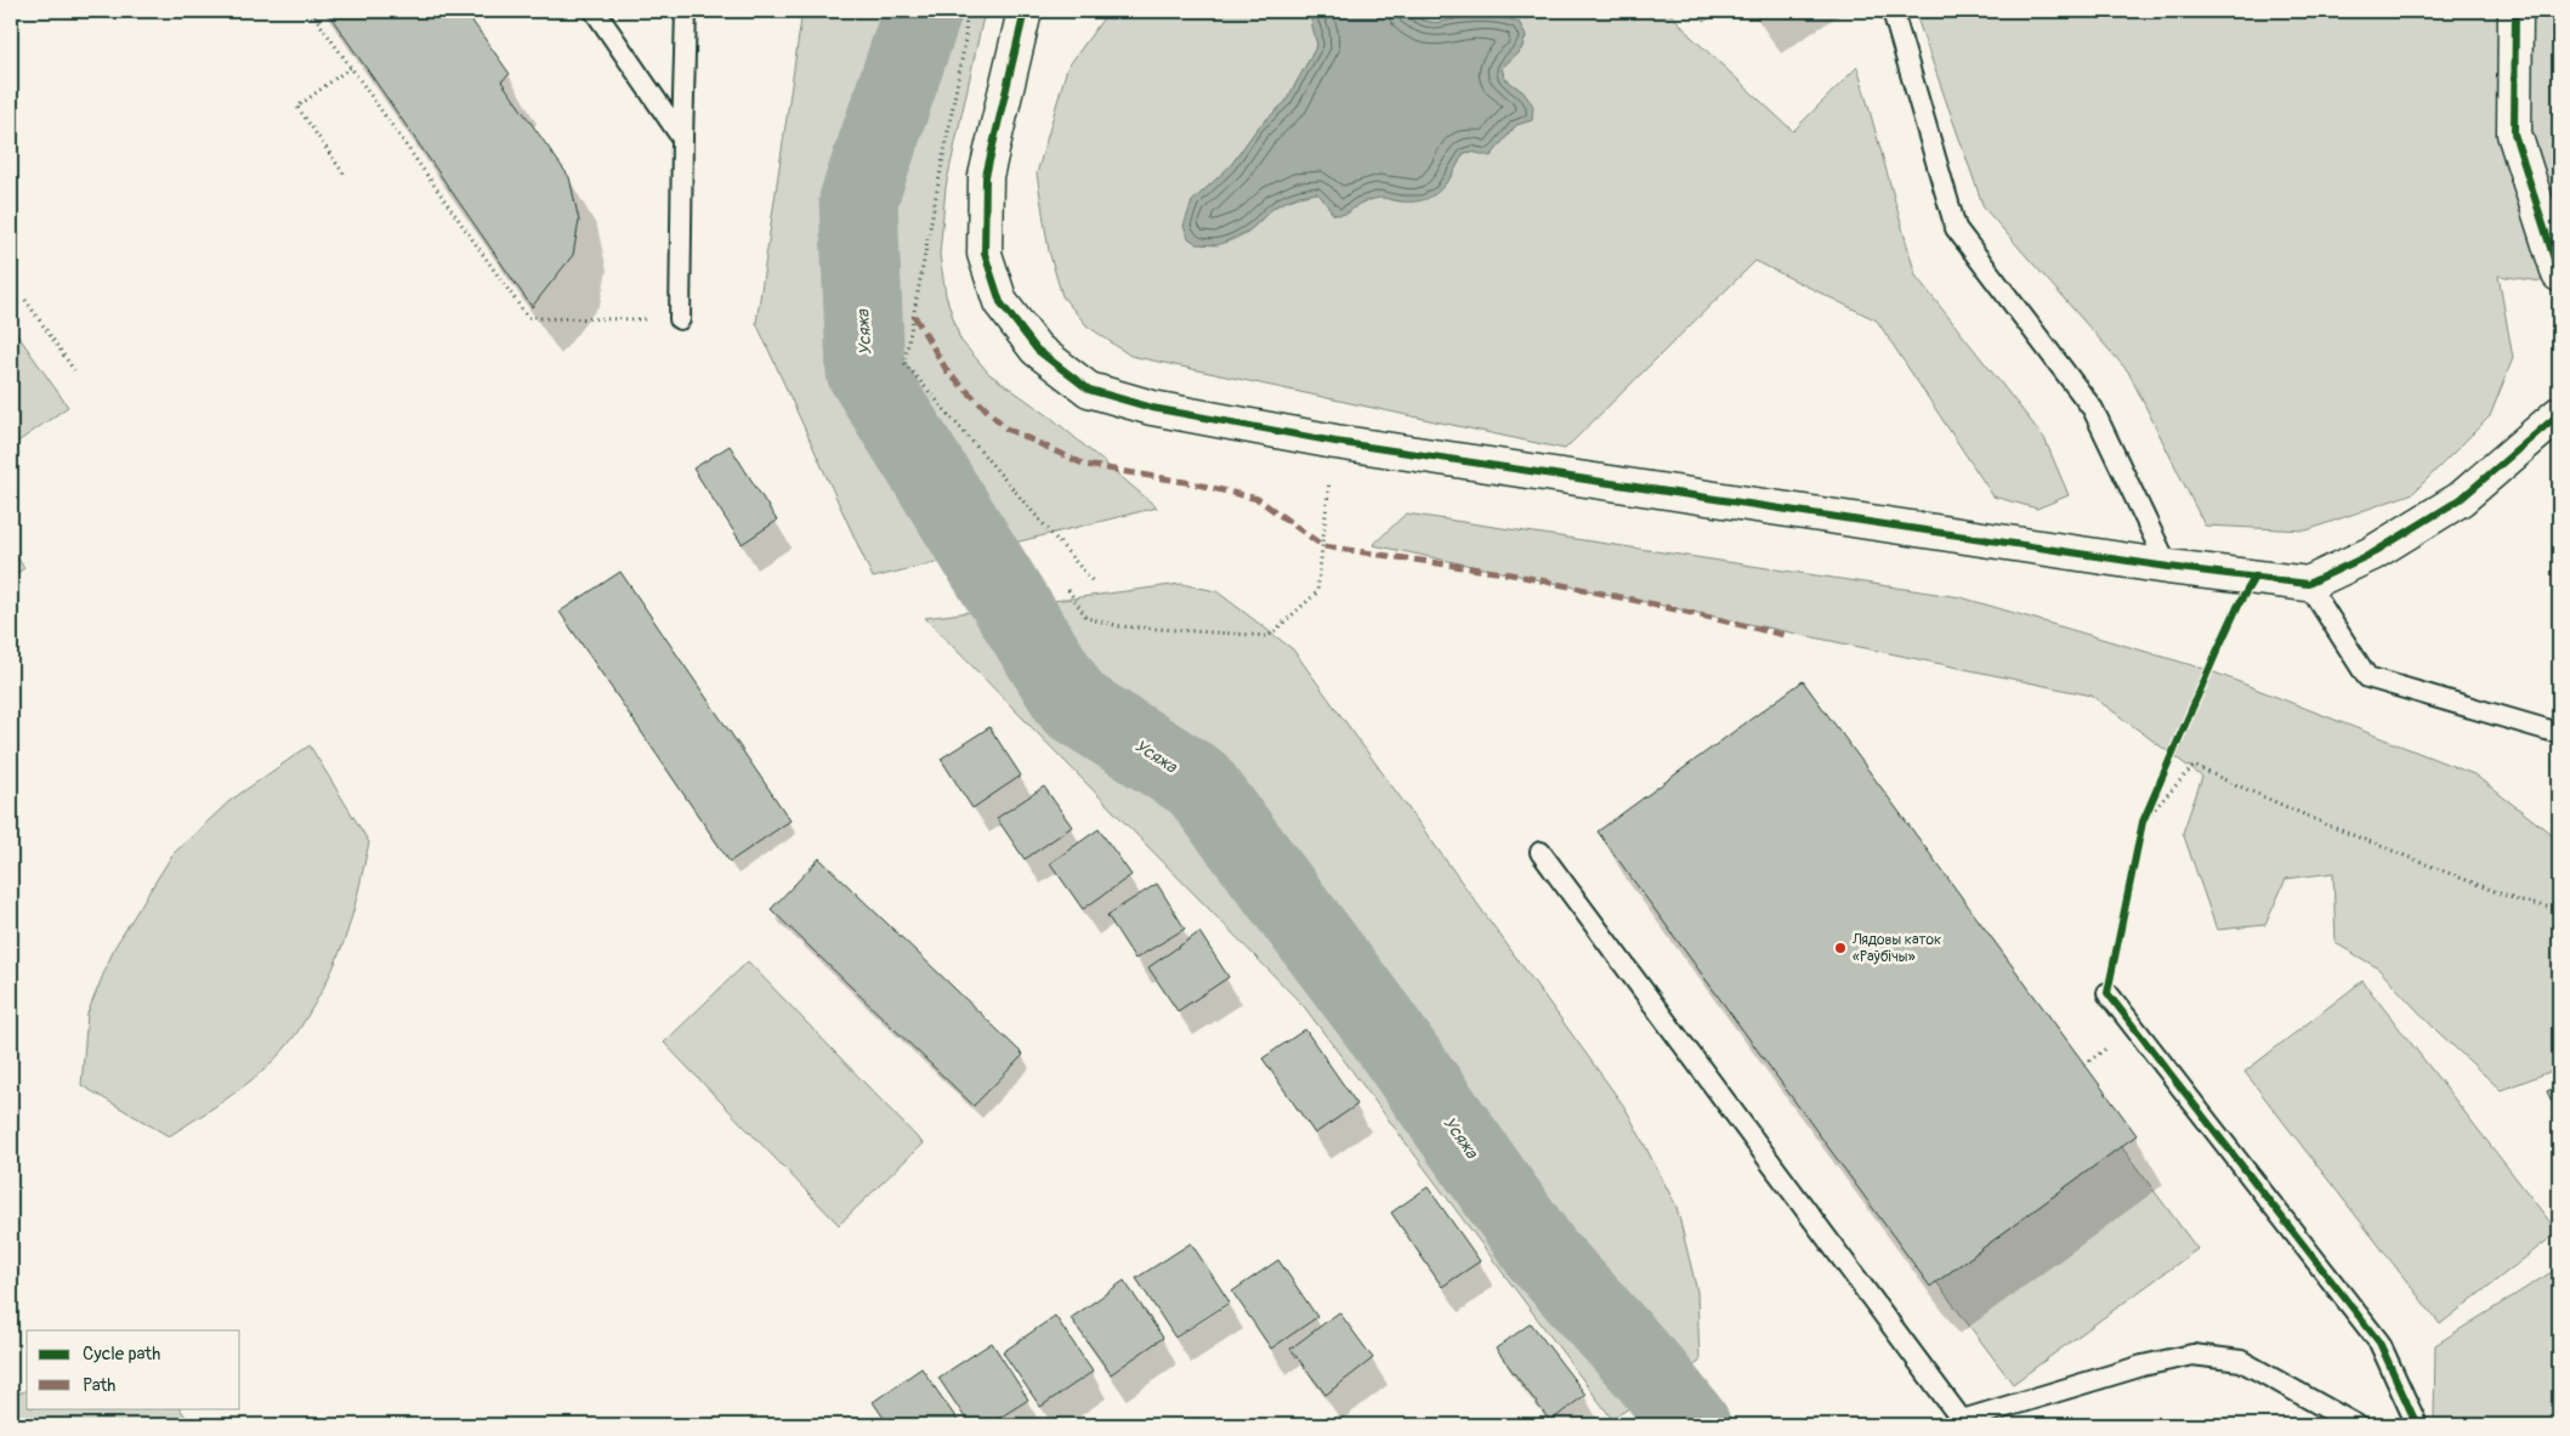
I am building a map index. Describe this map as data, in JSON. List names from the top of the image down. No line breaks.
{"water":["Усяжа"],"places":["Лядовы каток «Раўбічы»"],"legend":["Cycle path","Path"]}
